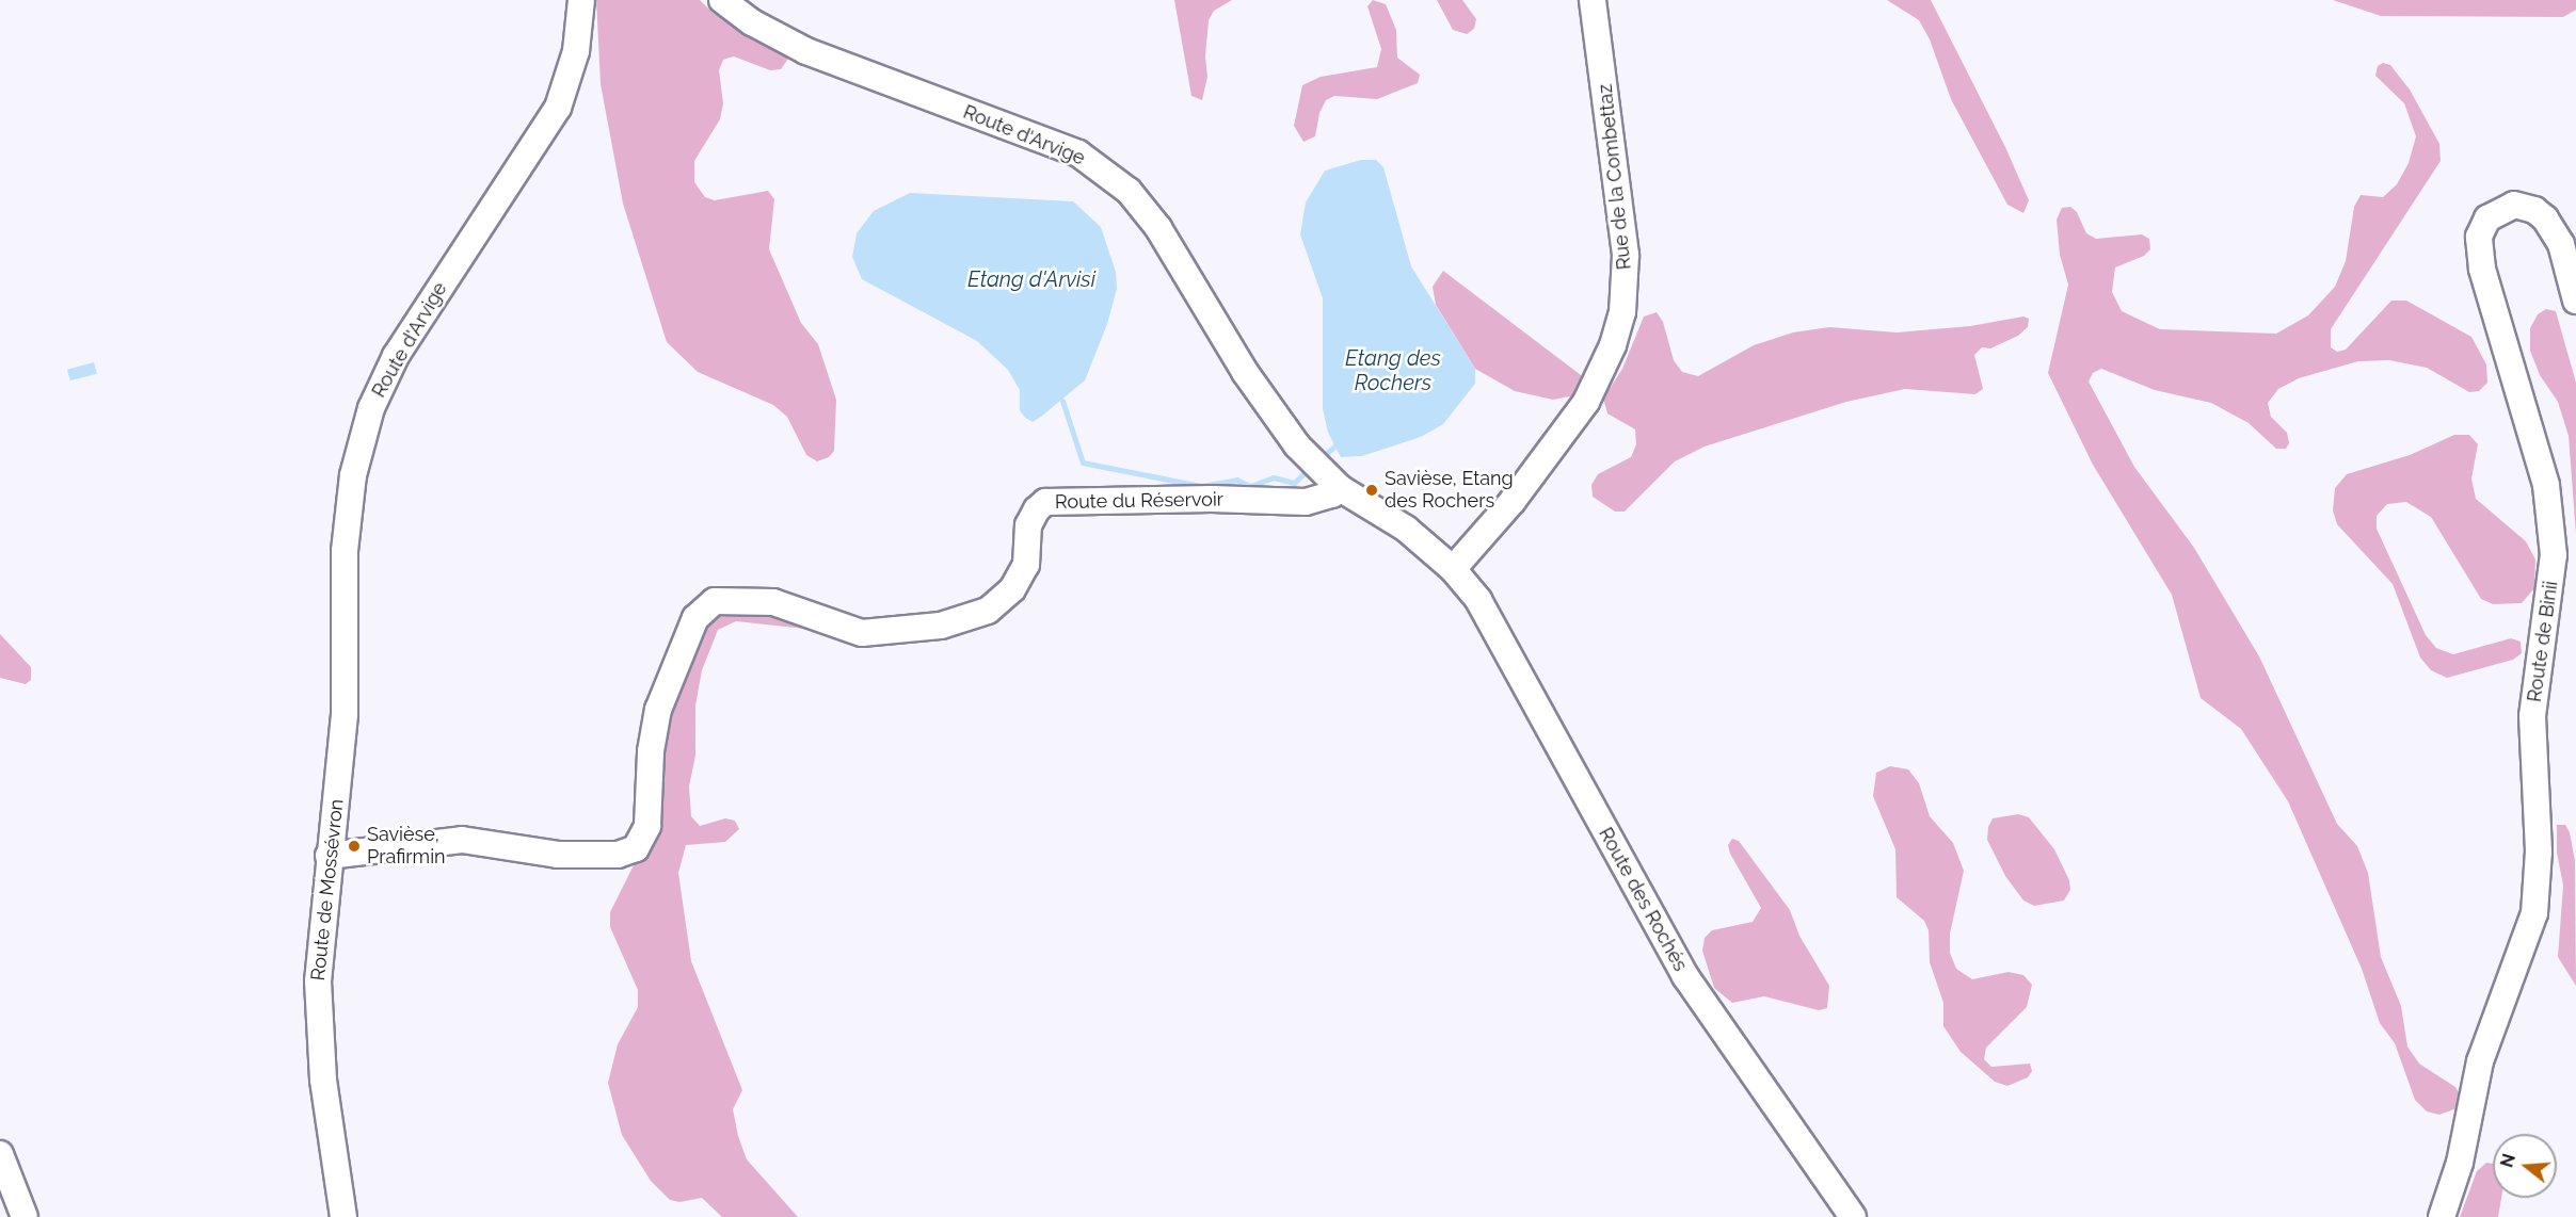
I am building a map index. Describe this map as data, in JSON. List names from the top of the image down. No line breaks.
{"streets":{"street":["Route d'Arvige","Rue de la Combettaz","Route du Réservoir","Route de Binii","Route de Mossévron","Route des Rochés"]},"crossings":[["Route d'Arvige","Rue de la Combettaz"],["Route d'Arvige","Route du Réservoir"],["Route d'Arvige","Route de Mossévron"],["Route d'Arvige","Route des Rochés"],["Rue de la Combettaz","Route des Rochés"],["Route du Réservoir","Route de Mossévron"]],"water":["Etang d'Arvisi","Etang des Rochers"],"places":["Savièse, Etang des Rochers","Savièse, Prafirmin"],"north":"left"}
